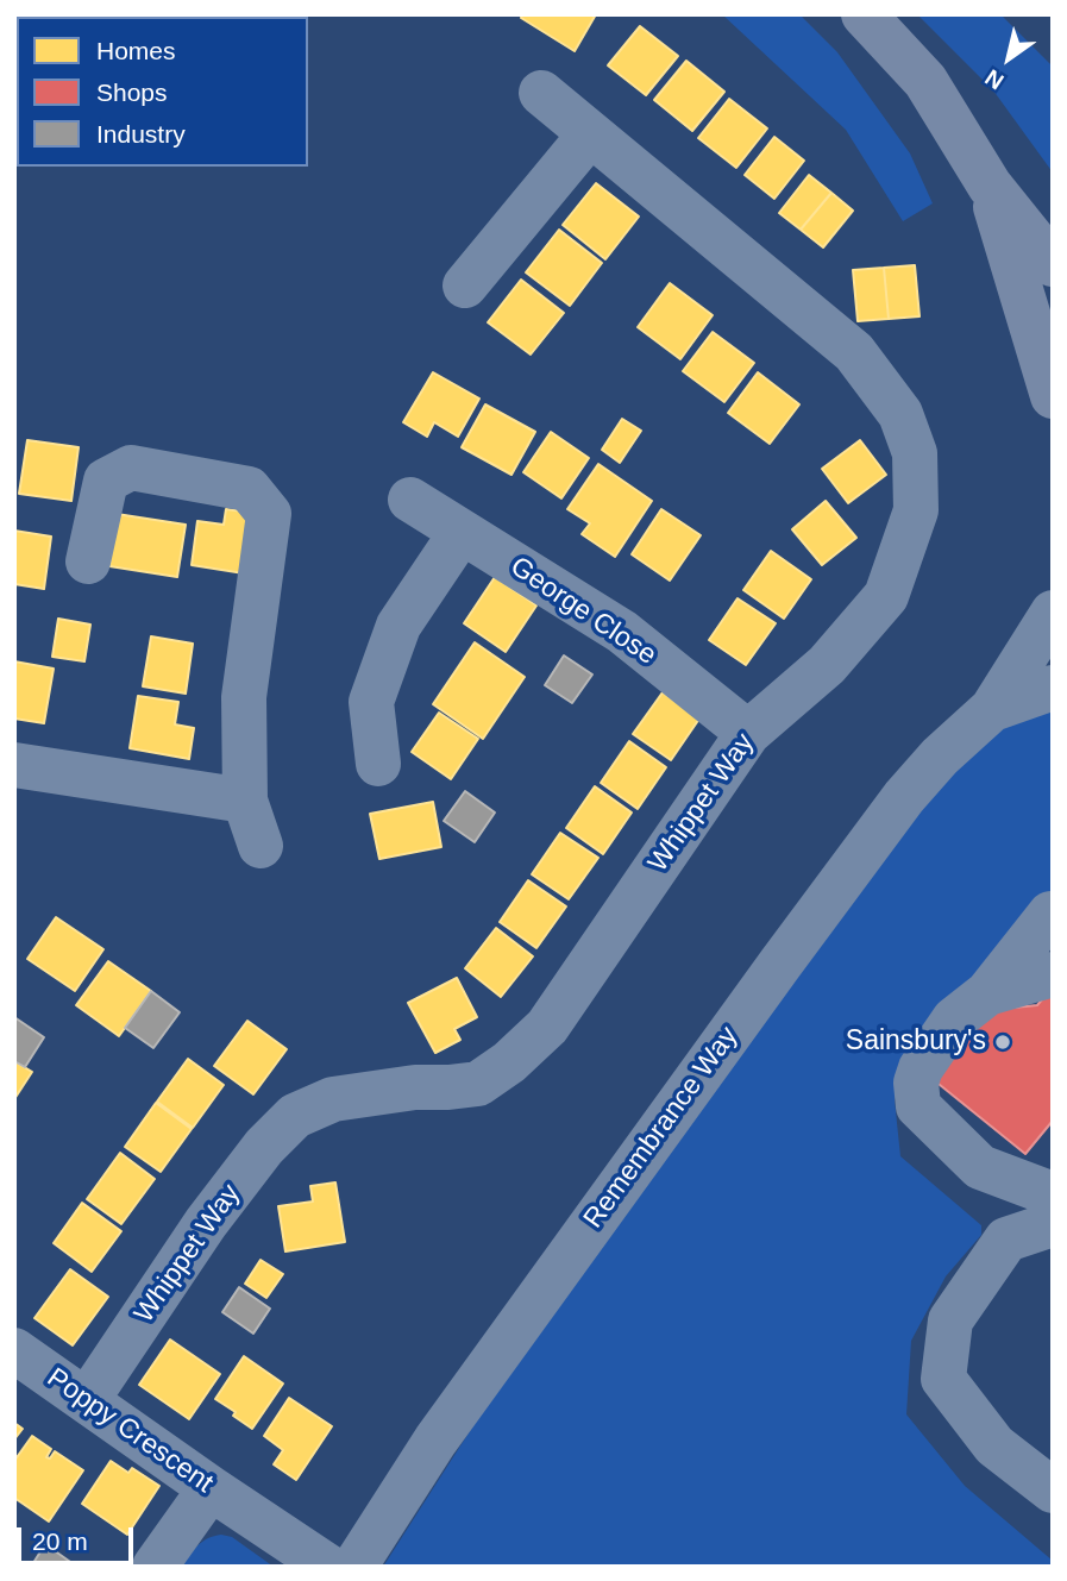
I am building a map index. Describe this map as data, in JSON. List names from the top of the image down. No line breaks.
{"streets":{"street":["George Close","Whippet Way","Remembrance Way","Poppy Crescent"]},"crossings":[["George Close","Whippet Way"],["Whippet Way","Poppy Crescent"]],"places":["Sainsbury's"],"legend":["Homes","Shops","Industry"],"scale_bar":"20 m","north":"bottom left"}
